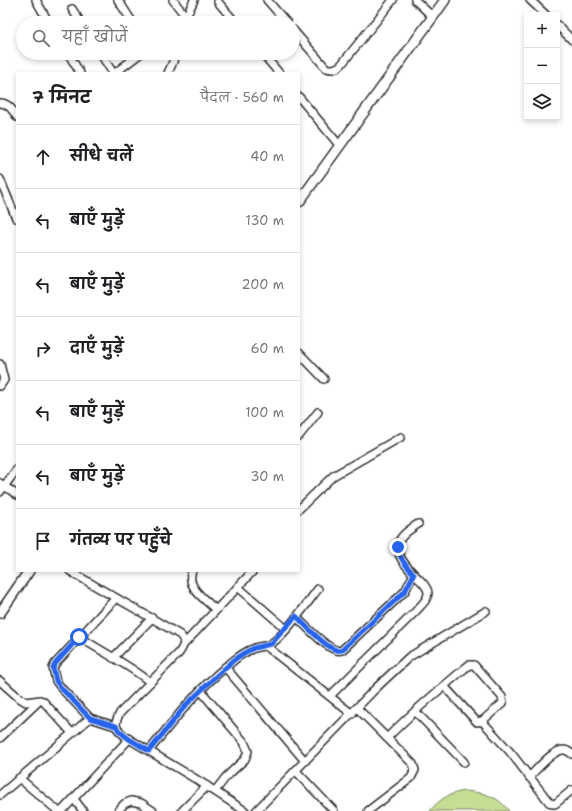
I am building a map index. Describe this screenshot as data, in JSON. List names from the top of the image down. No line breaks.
{"page":{"map_buttons":["+","−"],"search":"यहाँ खोजें","heading":["7 मिनट","पैदल · 560 m"],"list":[["सीधे चलें","40 m"],["बाएँ मुड़ें","130 m"],["बाएँ मुड़ें","200 m"],["दाएँ मुड़ें","60 m"],["बाएँ मुड़ें","100 m"],["बाएँ मुड़ें","30 m"],"गंतव्य पर पहुँचे"]}}
